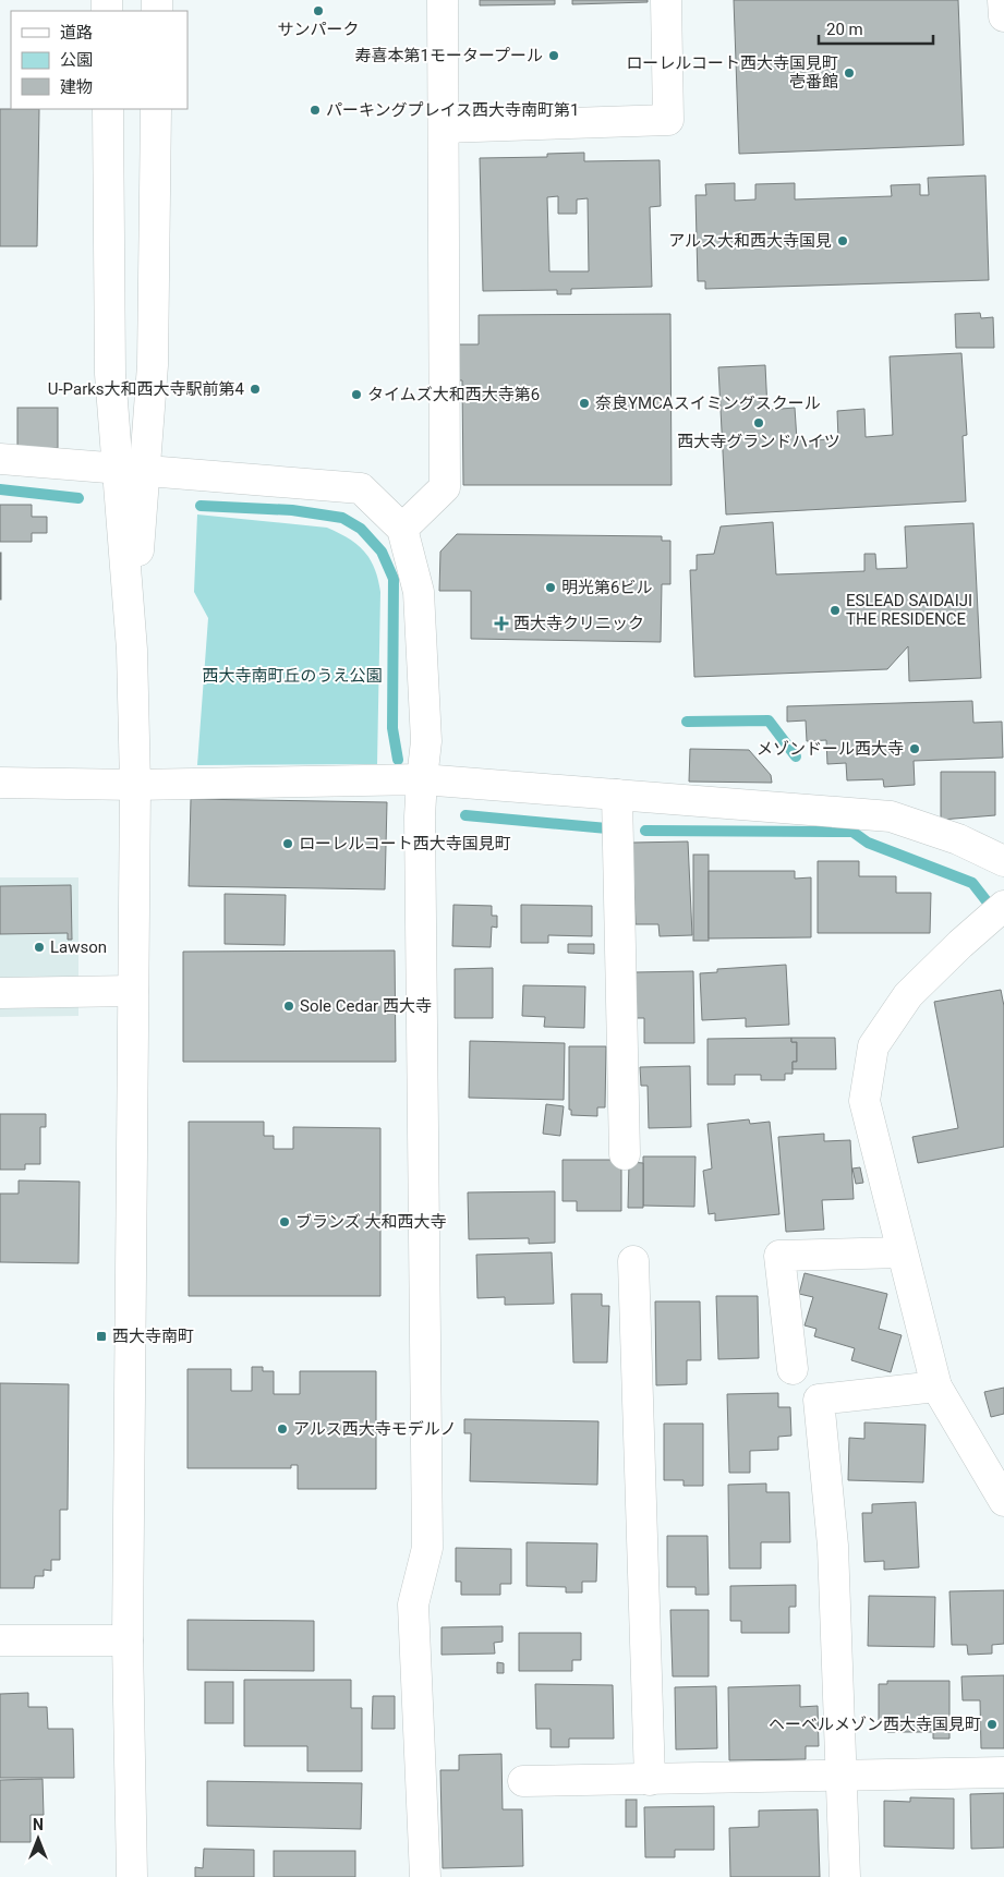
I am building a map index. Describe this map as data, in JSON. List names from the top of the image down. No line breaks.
{"parks":["西大寺南町丘のうえ公園"],"places":{"other":["サンパーク","寿喜本第1モータープール","ローレルコート西大寺国見町 壱番館","パーキングプレイス西大寺南町第1","アルス大和西大寺国見","U-Parks大和西大寺駅前第4","タイムズ大和西大寺第6","奈良YMCAスイミングスクール","西大寺グランドハイツ","明光第6ビル","ESLEAD SAIDAIJI THE RESIDENCE","メゾンドール西大寺","ローレルコート西大寺国見町","Lawson","Sole Cedar 西大寺","ブランズ 大和西大寺","アルス西大寺モデルノ","ヘーベルメゾン西大寺国見町"],"health":["西大寺クリニック"],"transit":["西大寺南町"]},"legend":["道路","公園","建物"],"scale_bar":"20 m","north":"top"}
